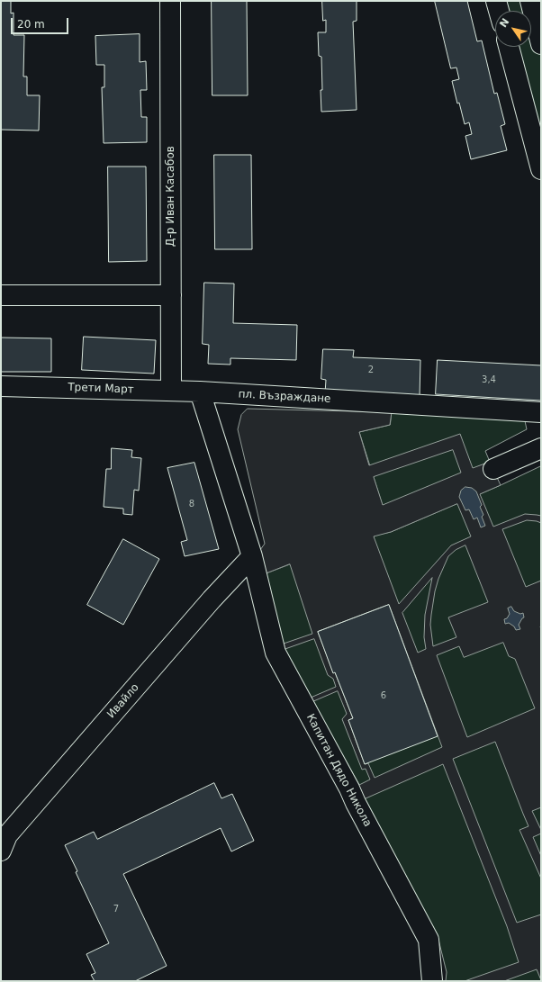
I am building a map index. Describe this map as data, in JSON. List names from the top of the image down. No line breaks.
{"streets":{"street":["Д-р Иван Касабов","Трети Март","пл. Възраждане","Ивайло","Капитан Дядо Никола"]},"crossings":[["Д-р Иван Касабов","Трети Март"],["Трети Март","пл. Възраждане"],["Ивайло","Капитан Дядо Никола"]],"house_numbers":["2","3,4","8","6","7"],"scale_bar":"20 m","north":"top left"}
